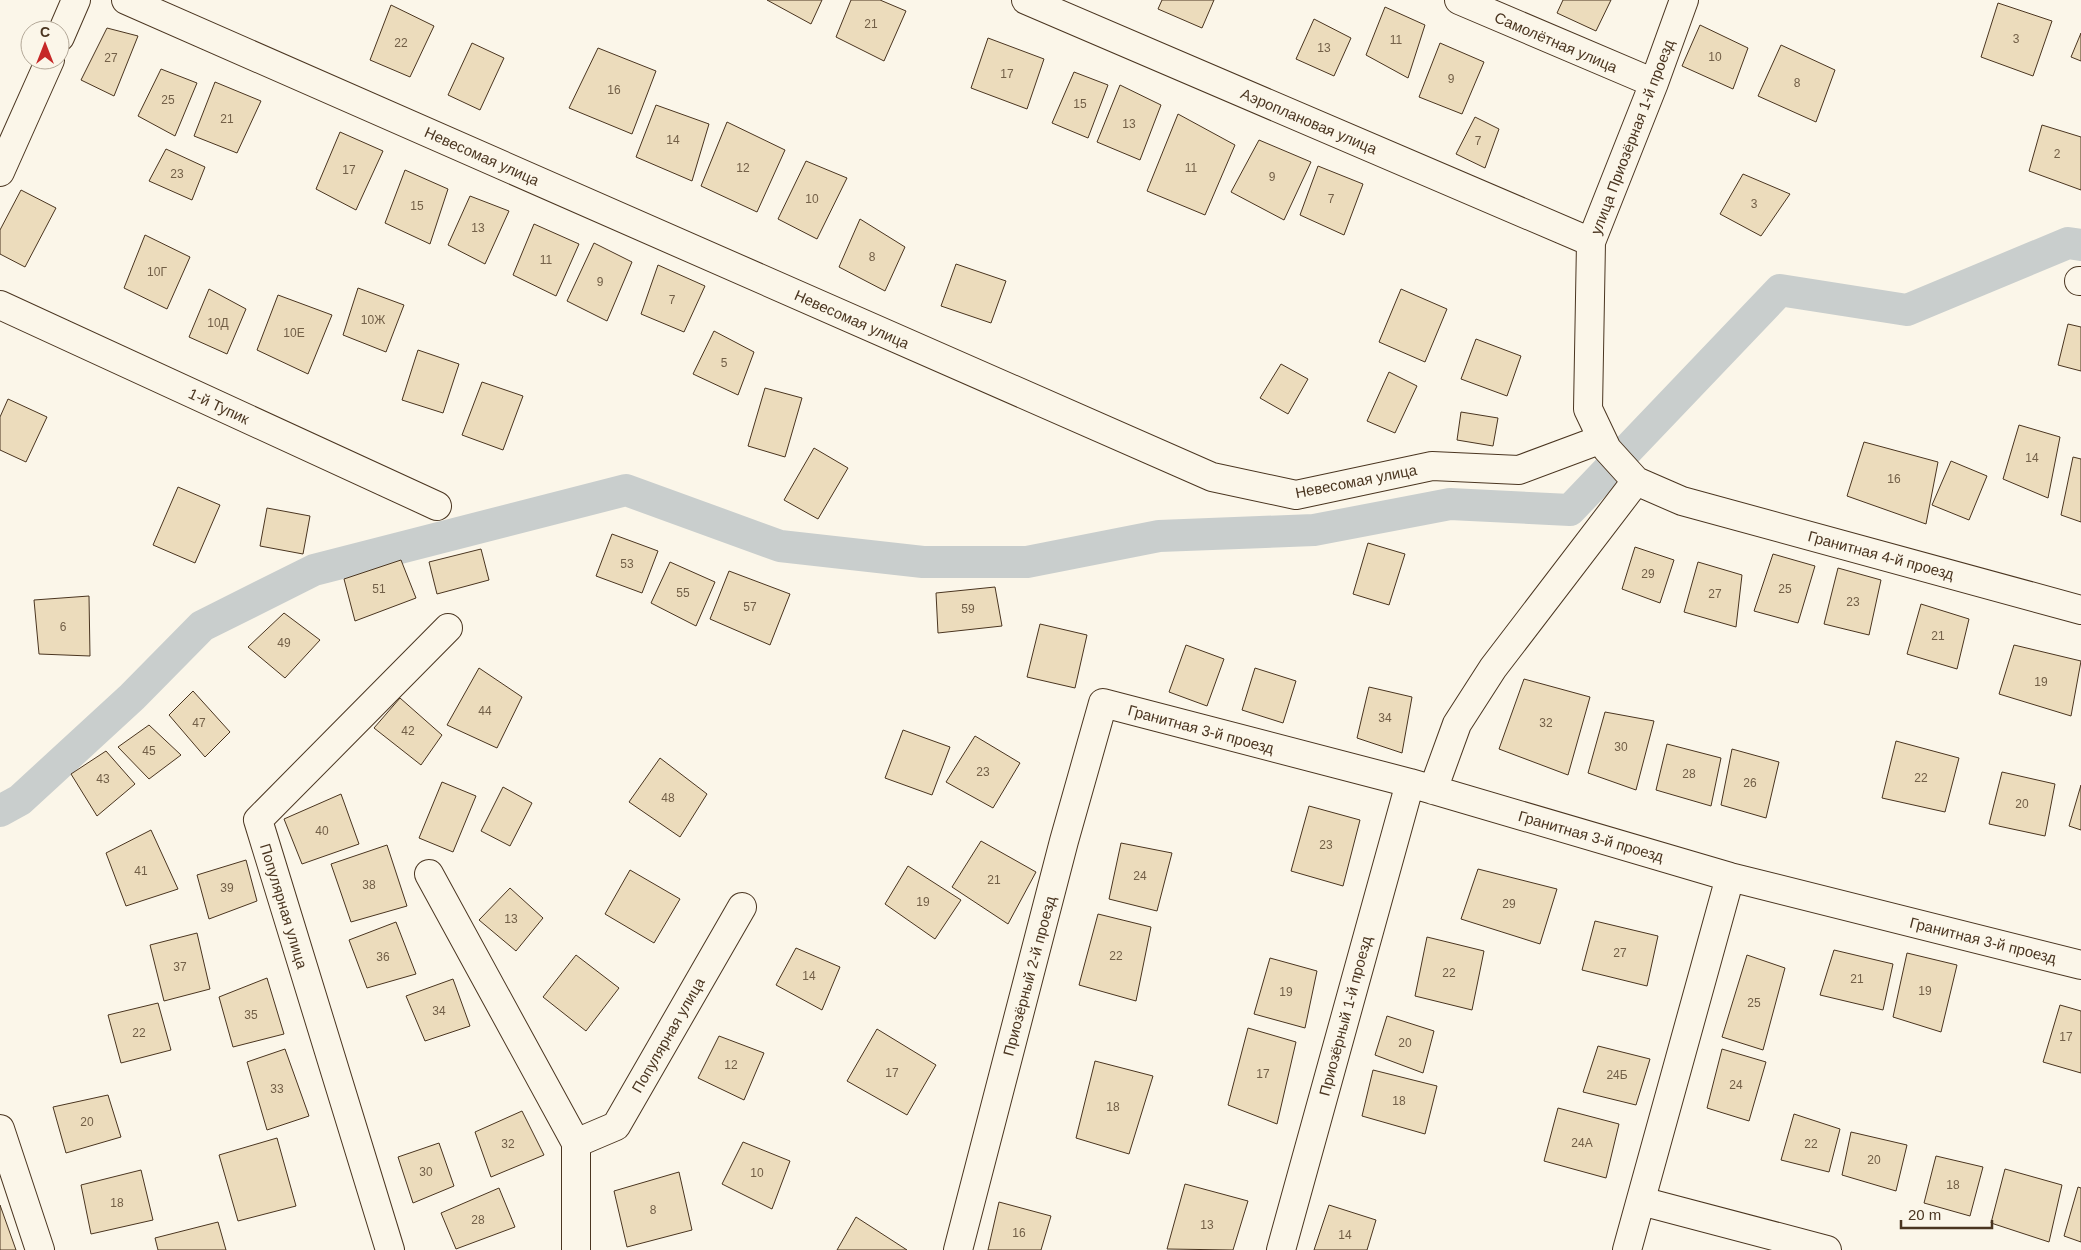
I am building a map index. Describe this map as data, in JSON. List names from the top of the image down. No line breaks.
{"streets":{"street":["Самолётная улица","Аэроплановая улица","улица Приозёрная 1-й проезд","Невесомая улица","1-й Тупик","Гранитная 4-й проезд","Гранитная 3-й проезд","Популярная улица","Приозёрный 2-й проезд","Приозёрный 1-й проезд"]},"crossings":[["Самолётная улица","улица Приозёрная 1-й проезд"],["Аэроплановая улица","улица Приозёрная 1-й проезд"],["улица Приозёрная 1-й проезд","Невесомая улица"],["улица Приозёрная 1-й проезд","Гранитная 4-й проезд"],["улица Приозёрная 1-й проезд","Приозёрный 1-й проезд"],["Гранитная 3-й проезд","Приозёрный 2-й проезд"],["Гранитная 3-й проезд","Приозёрный 1-й проезд"]],"house_numbers":["21","3","11","22","13","10","27","17","9","8","16","25","15","21","13","14","7","2","12","11","17","23","9","10","7","3","15","13","8","11","10Г","9","7","10Ж","10Д","10Е","5","14","16","53","29","51","25","55","27","23","57","59","6","21","49","19","44","34","47","32","42","30","45","23","28","22","43","26","48","20","40","23","41","24","21","38","39","19","29","13","27","22","36","37","22","14","21","19","19","25","34","35","22","17","20","12","17","17","24Б","24","33","18","18","20","24А","32","22","20","30","10","18","18","8","28","13","16","14"],"scale_bar":"20 m","north":"top"}
